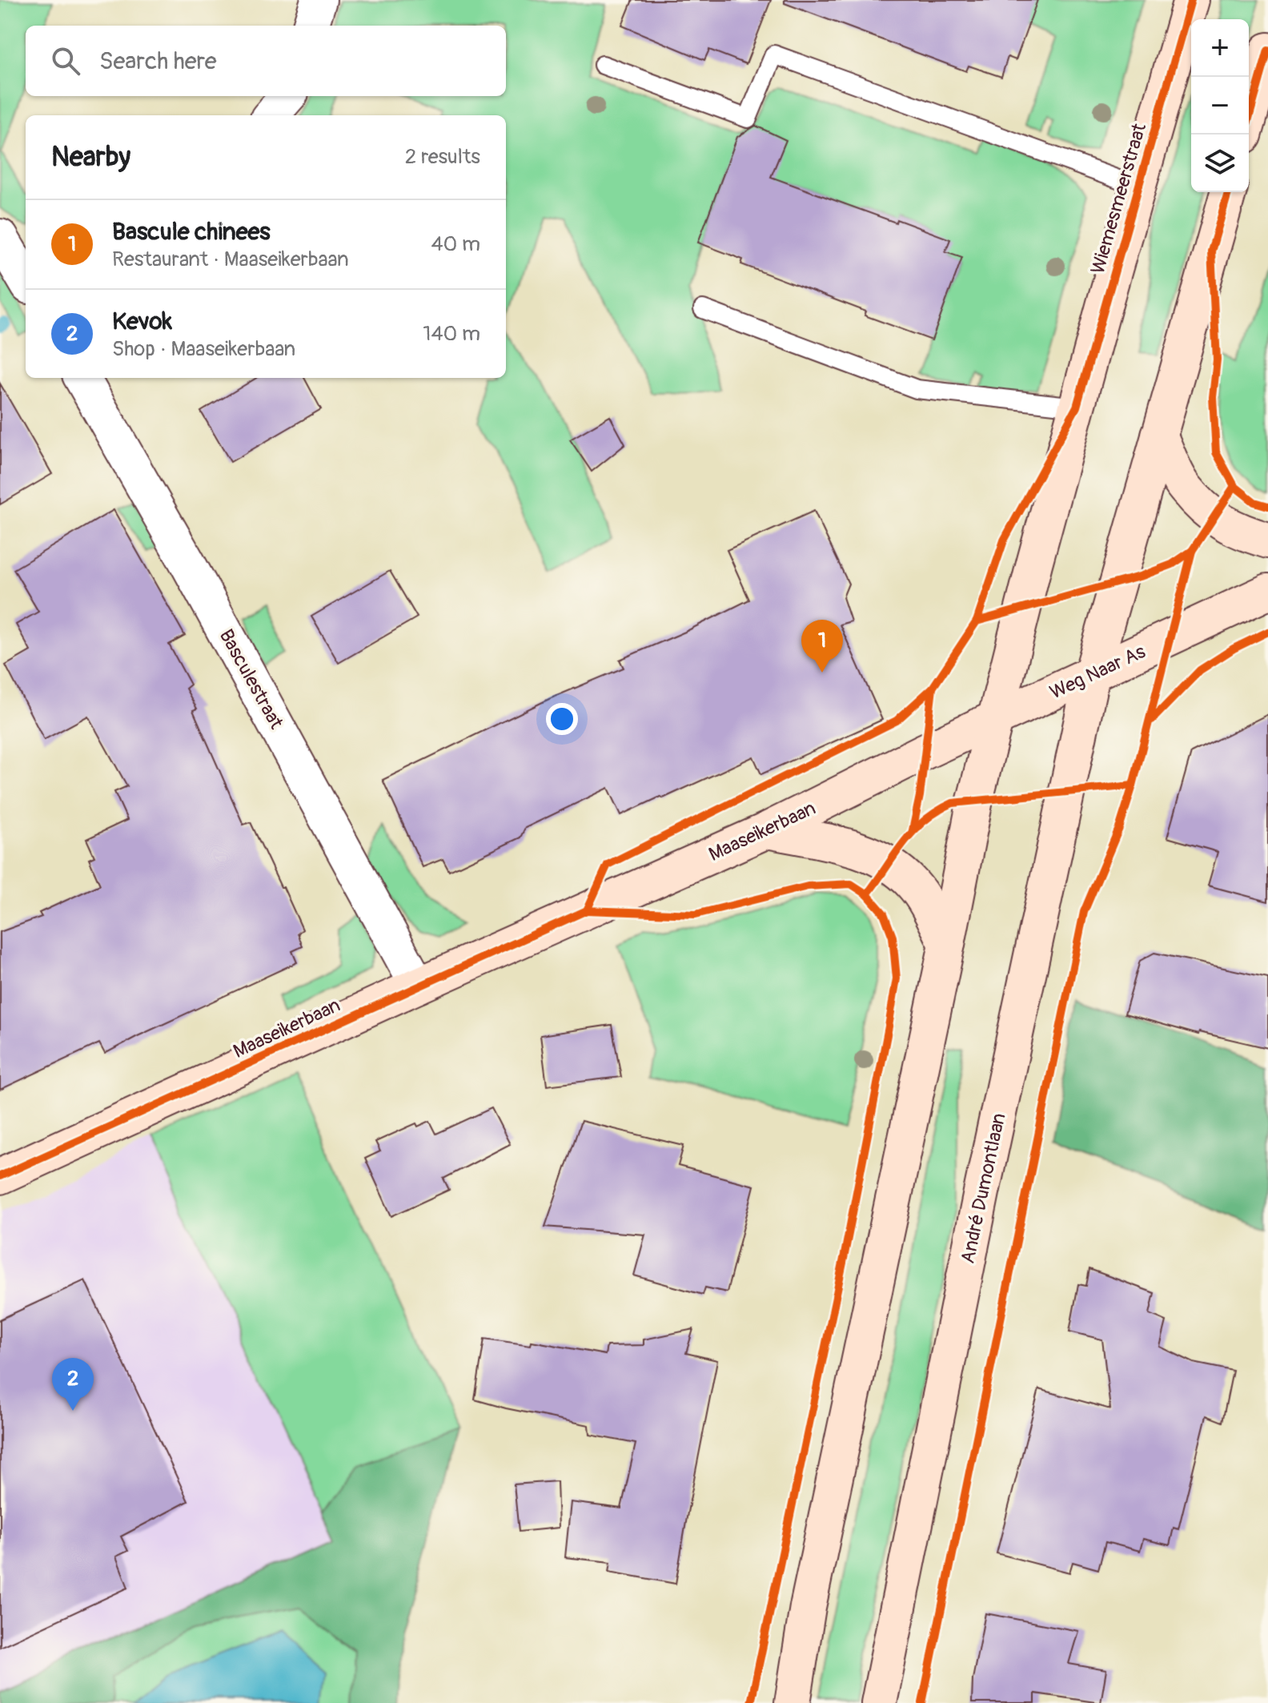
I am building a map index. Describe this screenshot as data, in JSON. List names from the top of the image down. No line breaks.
{"streets":{"main road":["Wiemesmeerstraat","Weg Naar As","Maaseikerbaan","André Dumontlaan"],"street":["Basculestraat"]},"crossings":[["Wiemesmeerstraat","Weg Naar As"],["Wiemesmeerstraat","Maaseikerbaan"],["Weg Naar As","Maaseikerbaan"],["Weg Naar As","André Dumontlaan"],["Basculestraat","Maaseikerbaan"]],"page":{"map_buttons":["+","−"],"search":"Search here","heading":["Nearby","2 results"],"list":[{"mark":"1","name":"Bascule chinees","note":"Restaurant · Maaseikerbaan","value":"40 m"},{"mark":"2","name":"Kevok","note":"Shop · Maaseikerbaan","value":"140 m"}],"pins":["1","2"]}}
